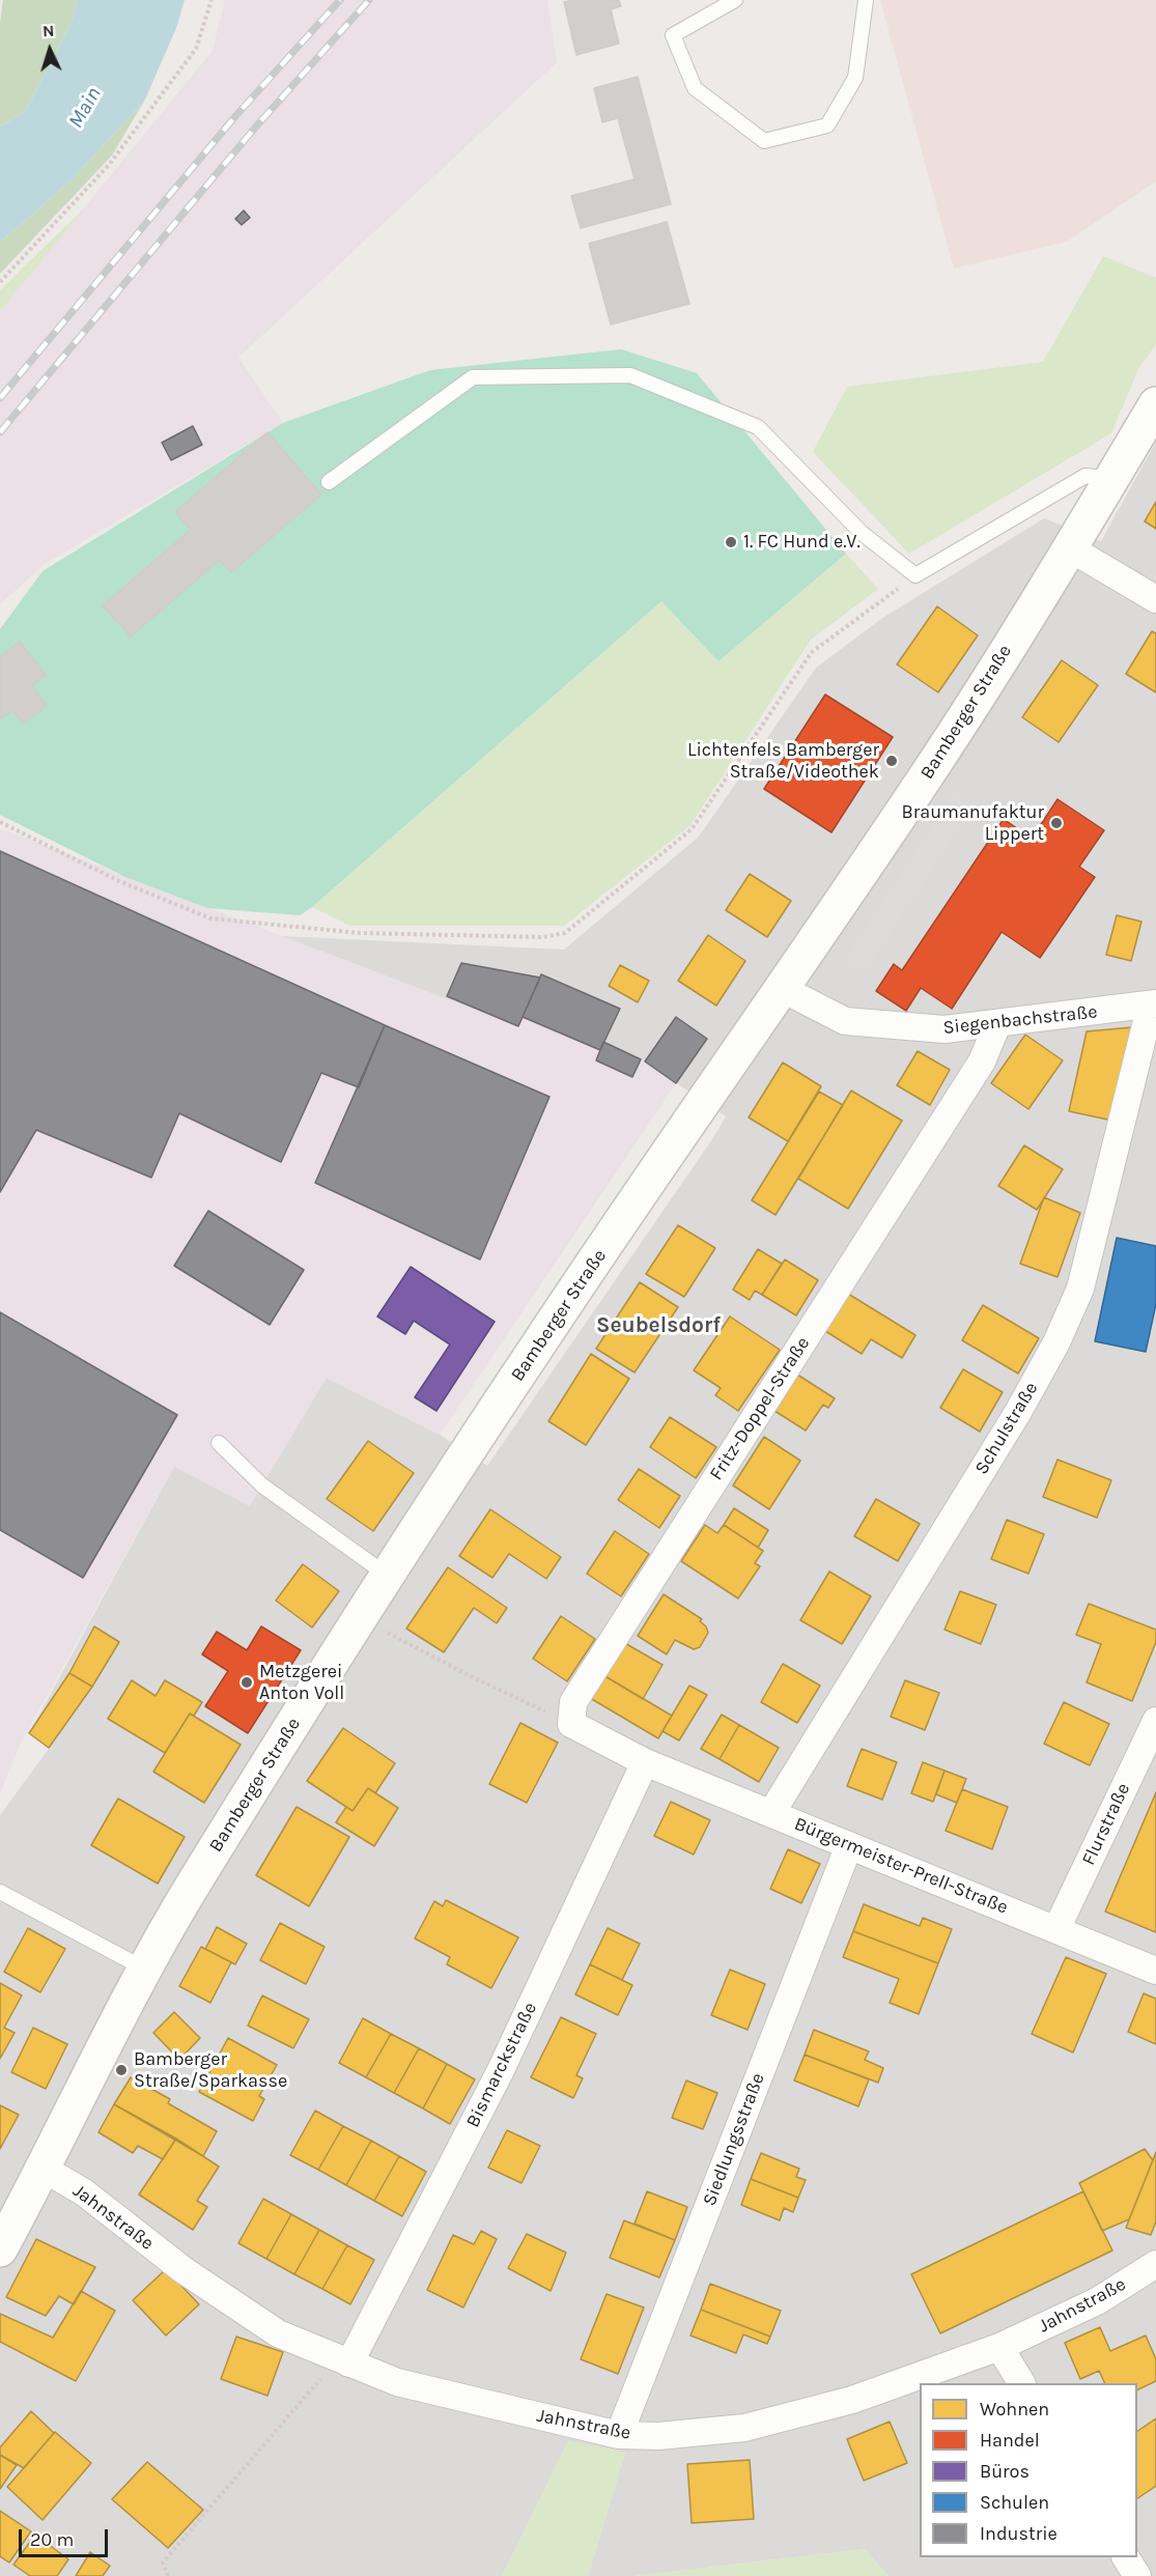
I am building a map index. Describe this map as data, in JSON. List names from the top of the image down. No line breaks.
{"streets":{"street":["Bamberger Straße","Siegenbachstraße","Fritz-Doppel-Straße","Schulstraße","Flurstraße","Bürgermeister-Prell-Straße","Bismarckstraße","Siedlungsstraße","Jahnstraße"]},"crossings":[["Bamberger Straße","Siegenbachstraße"],["Bamberger Straße","Jahnstraße"],["Siegenbachstraße","Fritz-Doppel-Straße"],["Siegenbachstraße","Schulstraße"],["Schulstraße","Bürgermeister-Prell-Straße"],["Flurstraße","Bürgermeister-Prell-Straße"],["Bürgermeister-Prell-Straße","Bismarckstraße"],["Bürgermeister-Prell-Straße","Siedlungsstraße"],["Bismarckstraße","Jahnstraße"],["Siedlungsstraße","Jahnstraße"]],"districts":["Seubelsdorf"],"water":["Main"],"places":["1. FC Hund e.V.","Lichtenfels Bamberger Straße/Videothek","Braumanufaktur Lippert","Metzgerei Anton Voll","Bamberger Straße/Sparkasse"],"legend":["Wohnen","Handel","Büros","Schulen","Industrie"],"scale_bar":"20 m","north":"top"}
